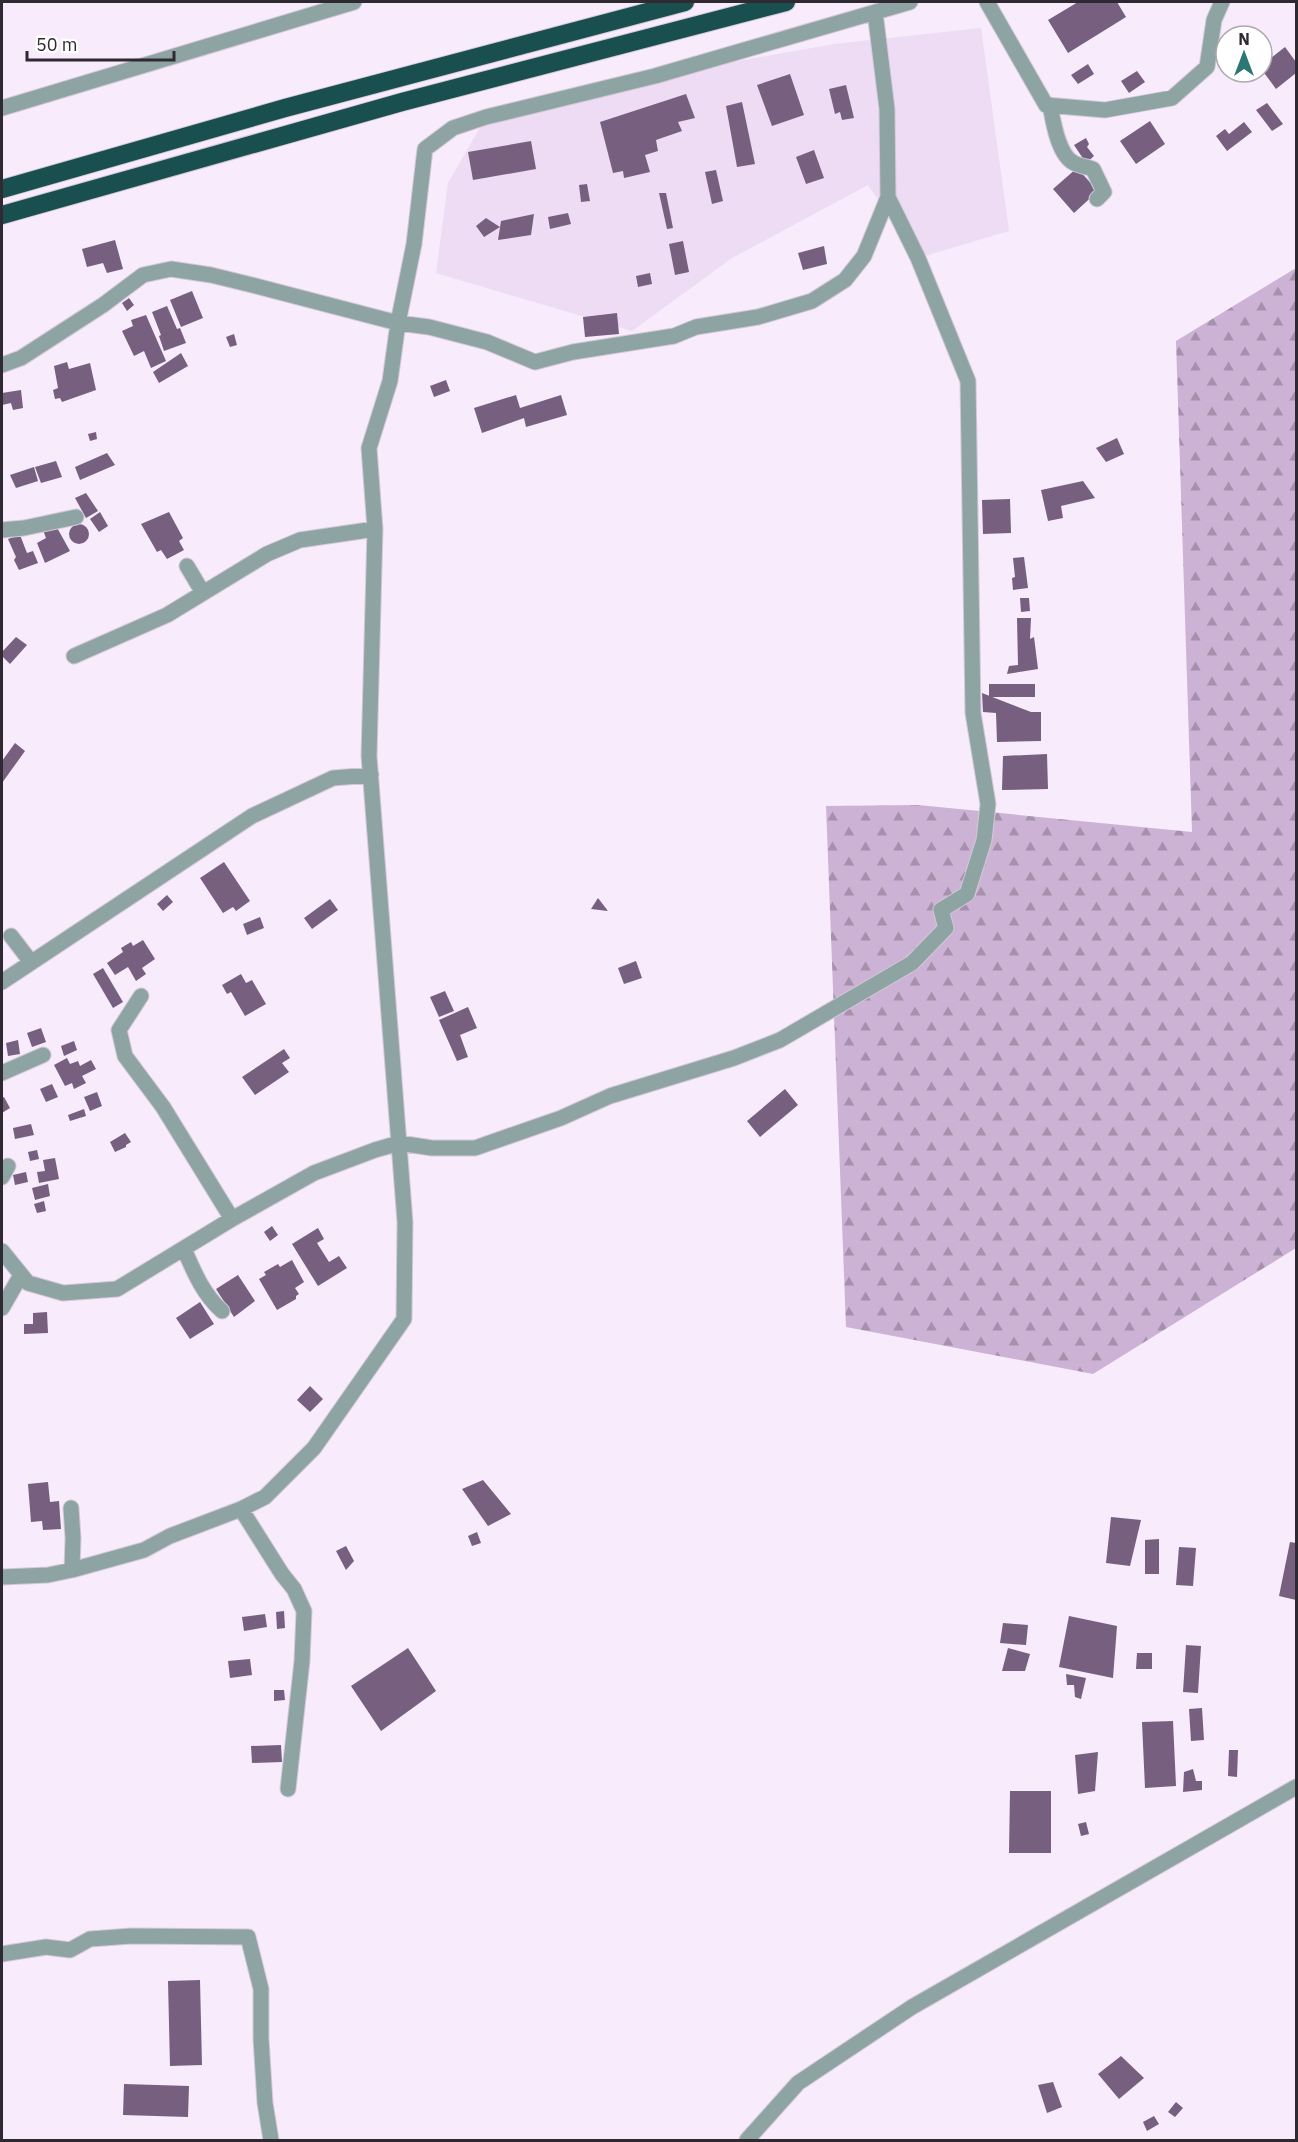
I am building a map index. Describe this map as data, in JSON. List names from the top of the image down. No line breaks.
{"scale_bar":"50 m","north":"top"}
